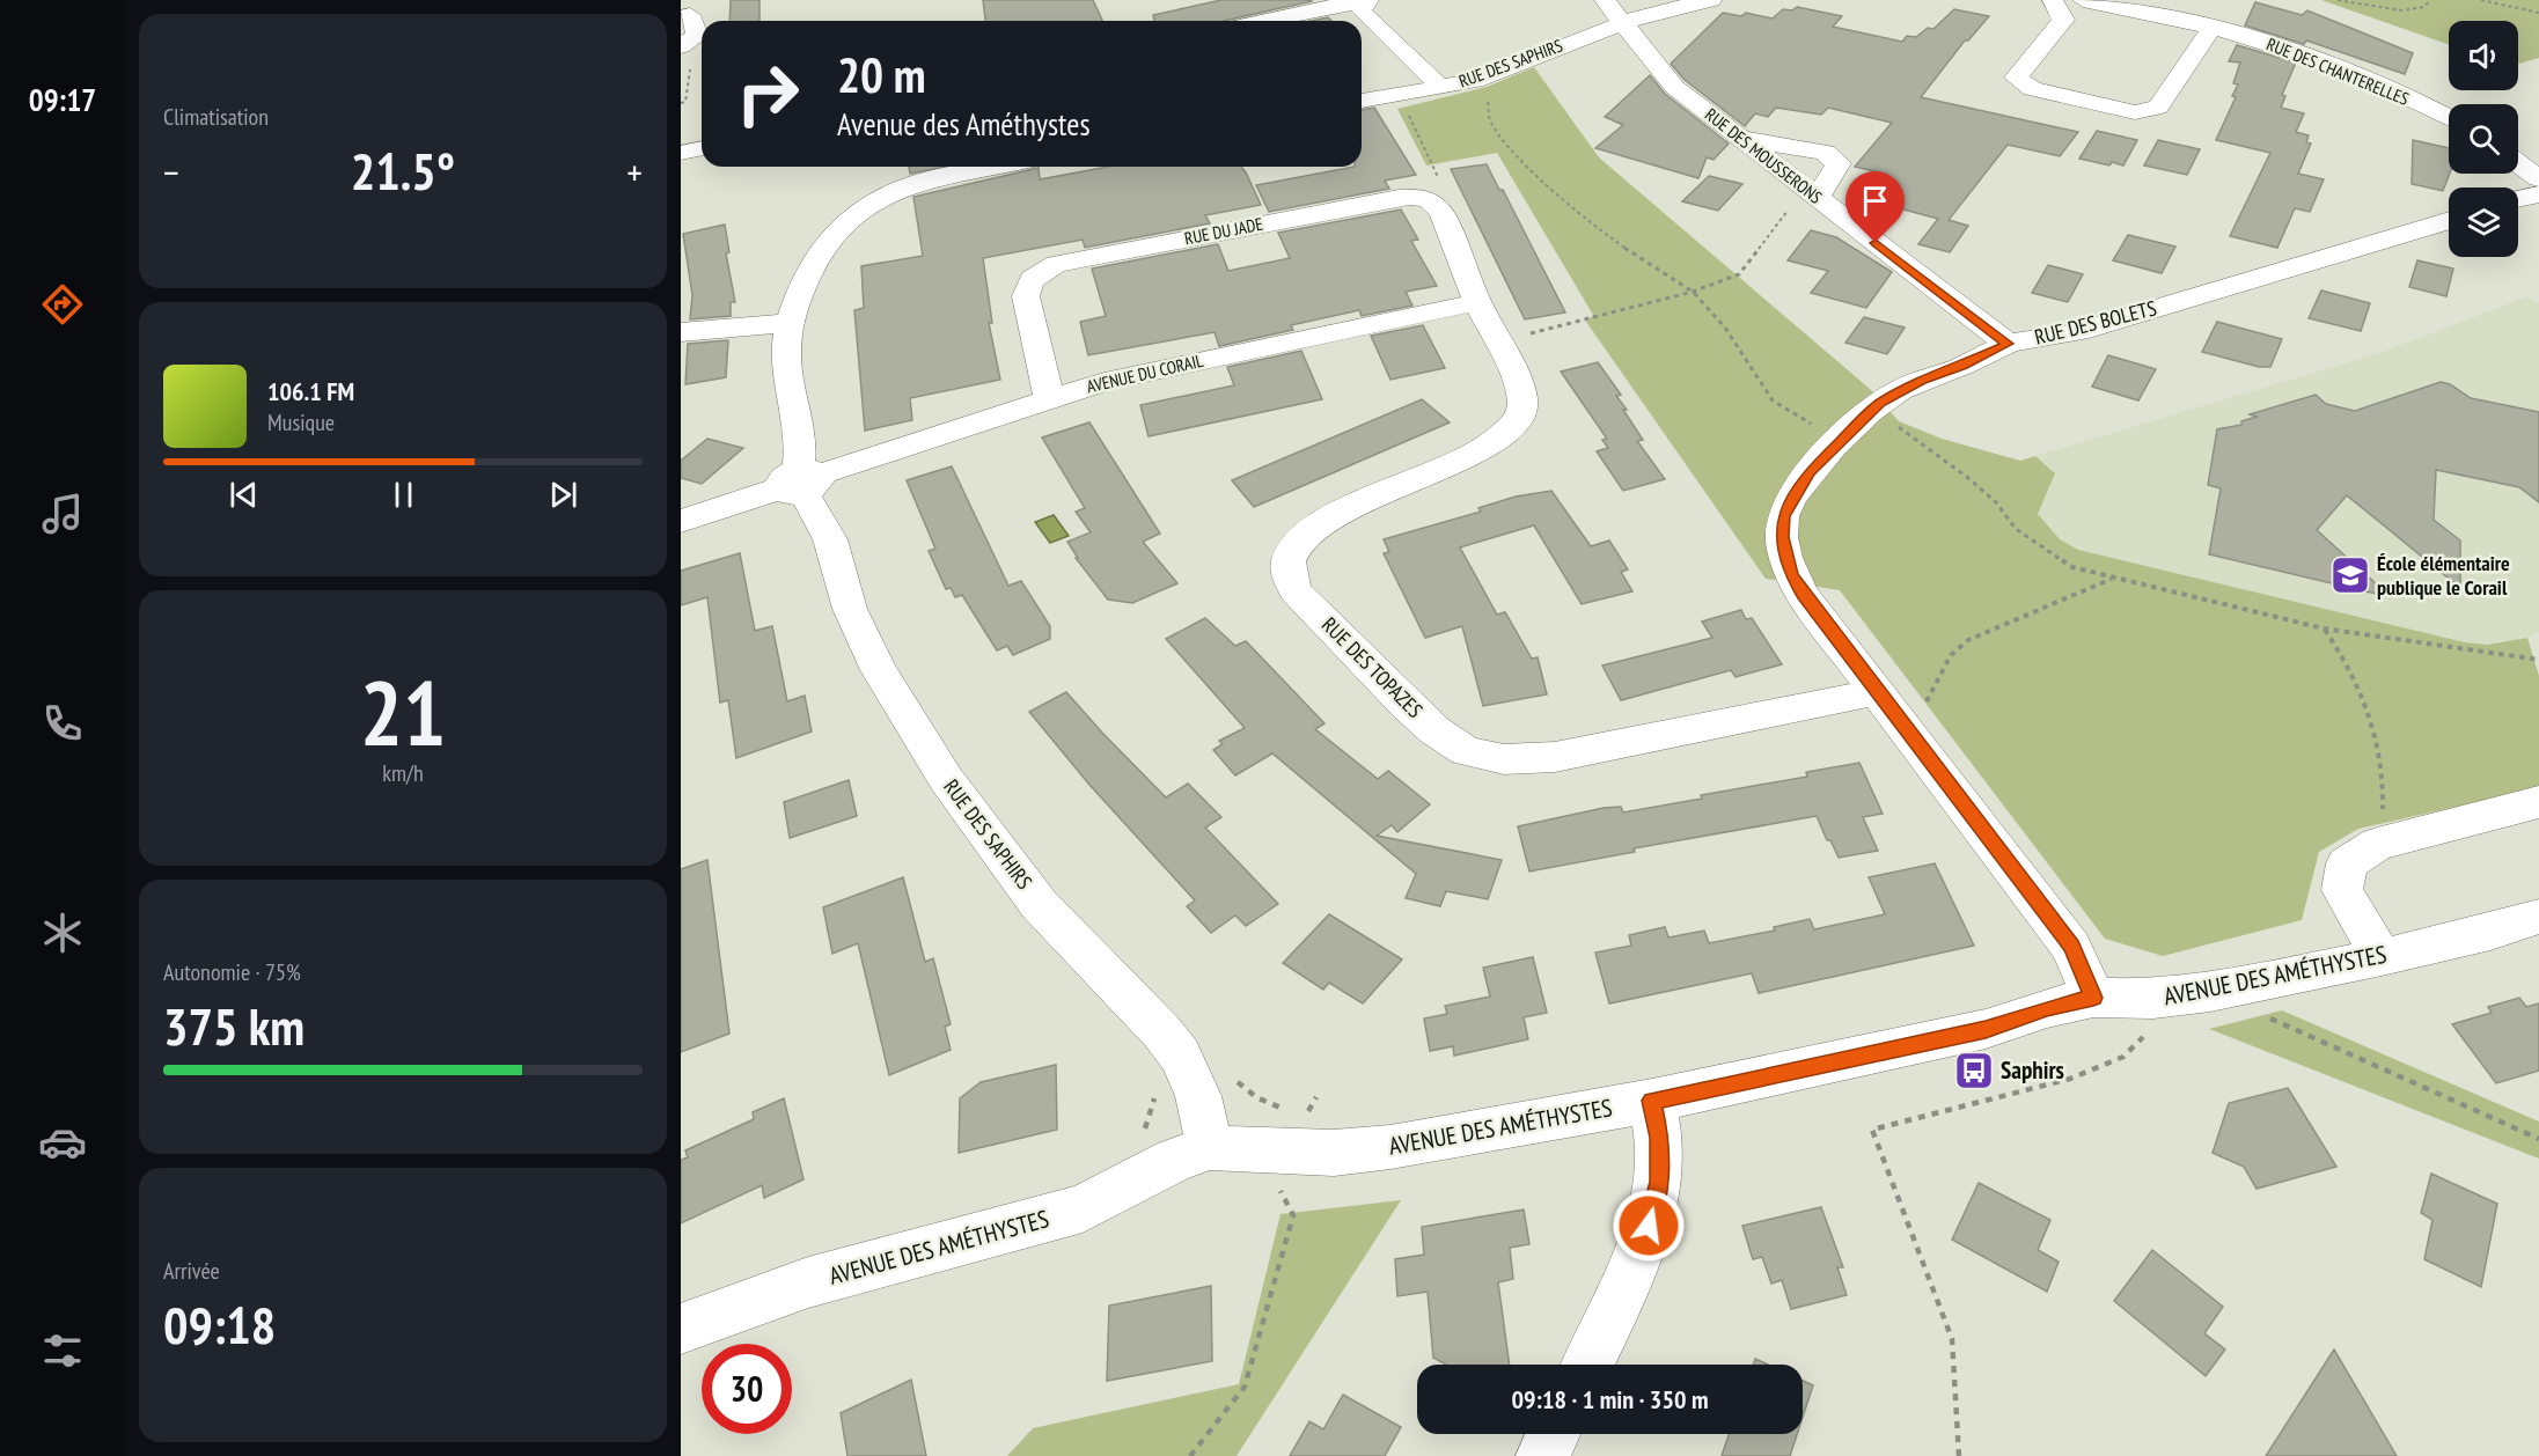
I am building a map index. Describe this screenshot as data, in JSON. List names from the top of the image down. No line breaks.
{"streets":{"street":["RUE DES SAPHIRS","RUE DES CHANTERELLES","RUE DES MOUSSERONS","RUE DU JADE","RUE DES BOLETS","AVENUE DU CORAIL","RUE DES TOPAZES","AVENUE DES AMÉTHYSTES"]},"crossings":[["RUE DES SAPHIRS","RUE DES MOUSSERONS"],["RUE DES SAPHIRS","AVENUE DU CORAIL"],["RUE DES SAPHIRS","AVENUE DES AMÉTHYSTES"],["RUE DES MOUSSERONS","RUE DES BOLETS"],["RUE DU JADE","AVENUE DU CORAIL"],["RUE DES BOLETS","RUE DES TOPAZES"],["RUE DES BOLETS","AVENUE DES AMÉTHYSTES"],["AVENUE DU CORAIL","RUE DES TOPAZES"]],"places":{"school or university":["École élémentaire publique le Corail"],"bus stop":["Saphirs"]},"page":{"tabs":"09:17","tile":["Climatisation",["21","km/h"],["Autonomie · 75%","375 km"],["Arrivée","09:18"]],"turn":["20 m","Avenue des Améthystes"],"heat":["−","21.5°","+"],"song":["106.1 FM","Musique"],"limit":"30","trip":"09:18 · 1 min · 350 m"}}
